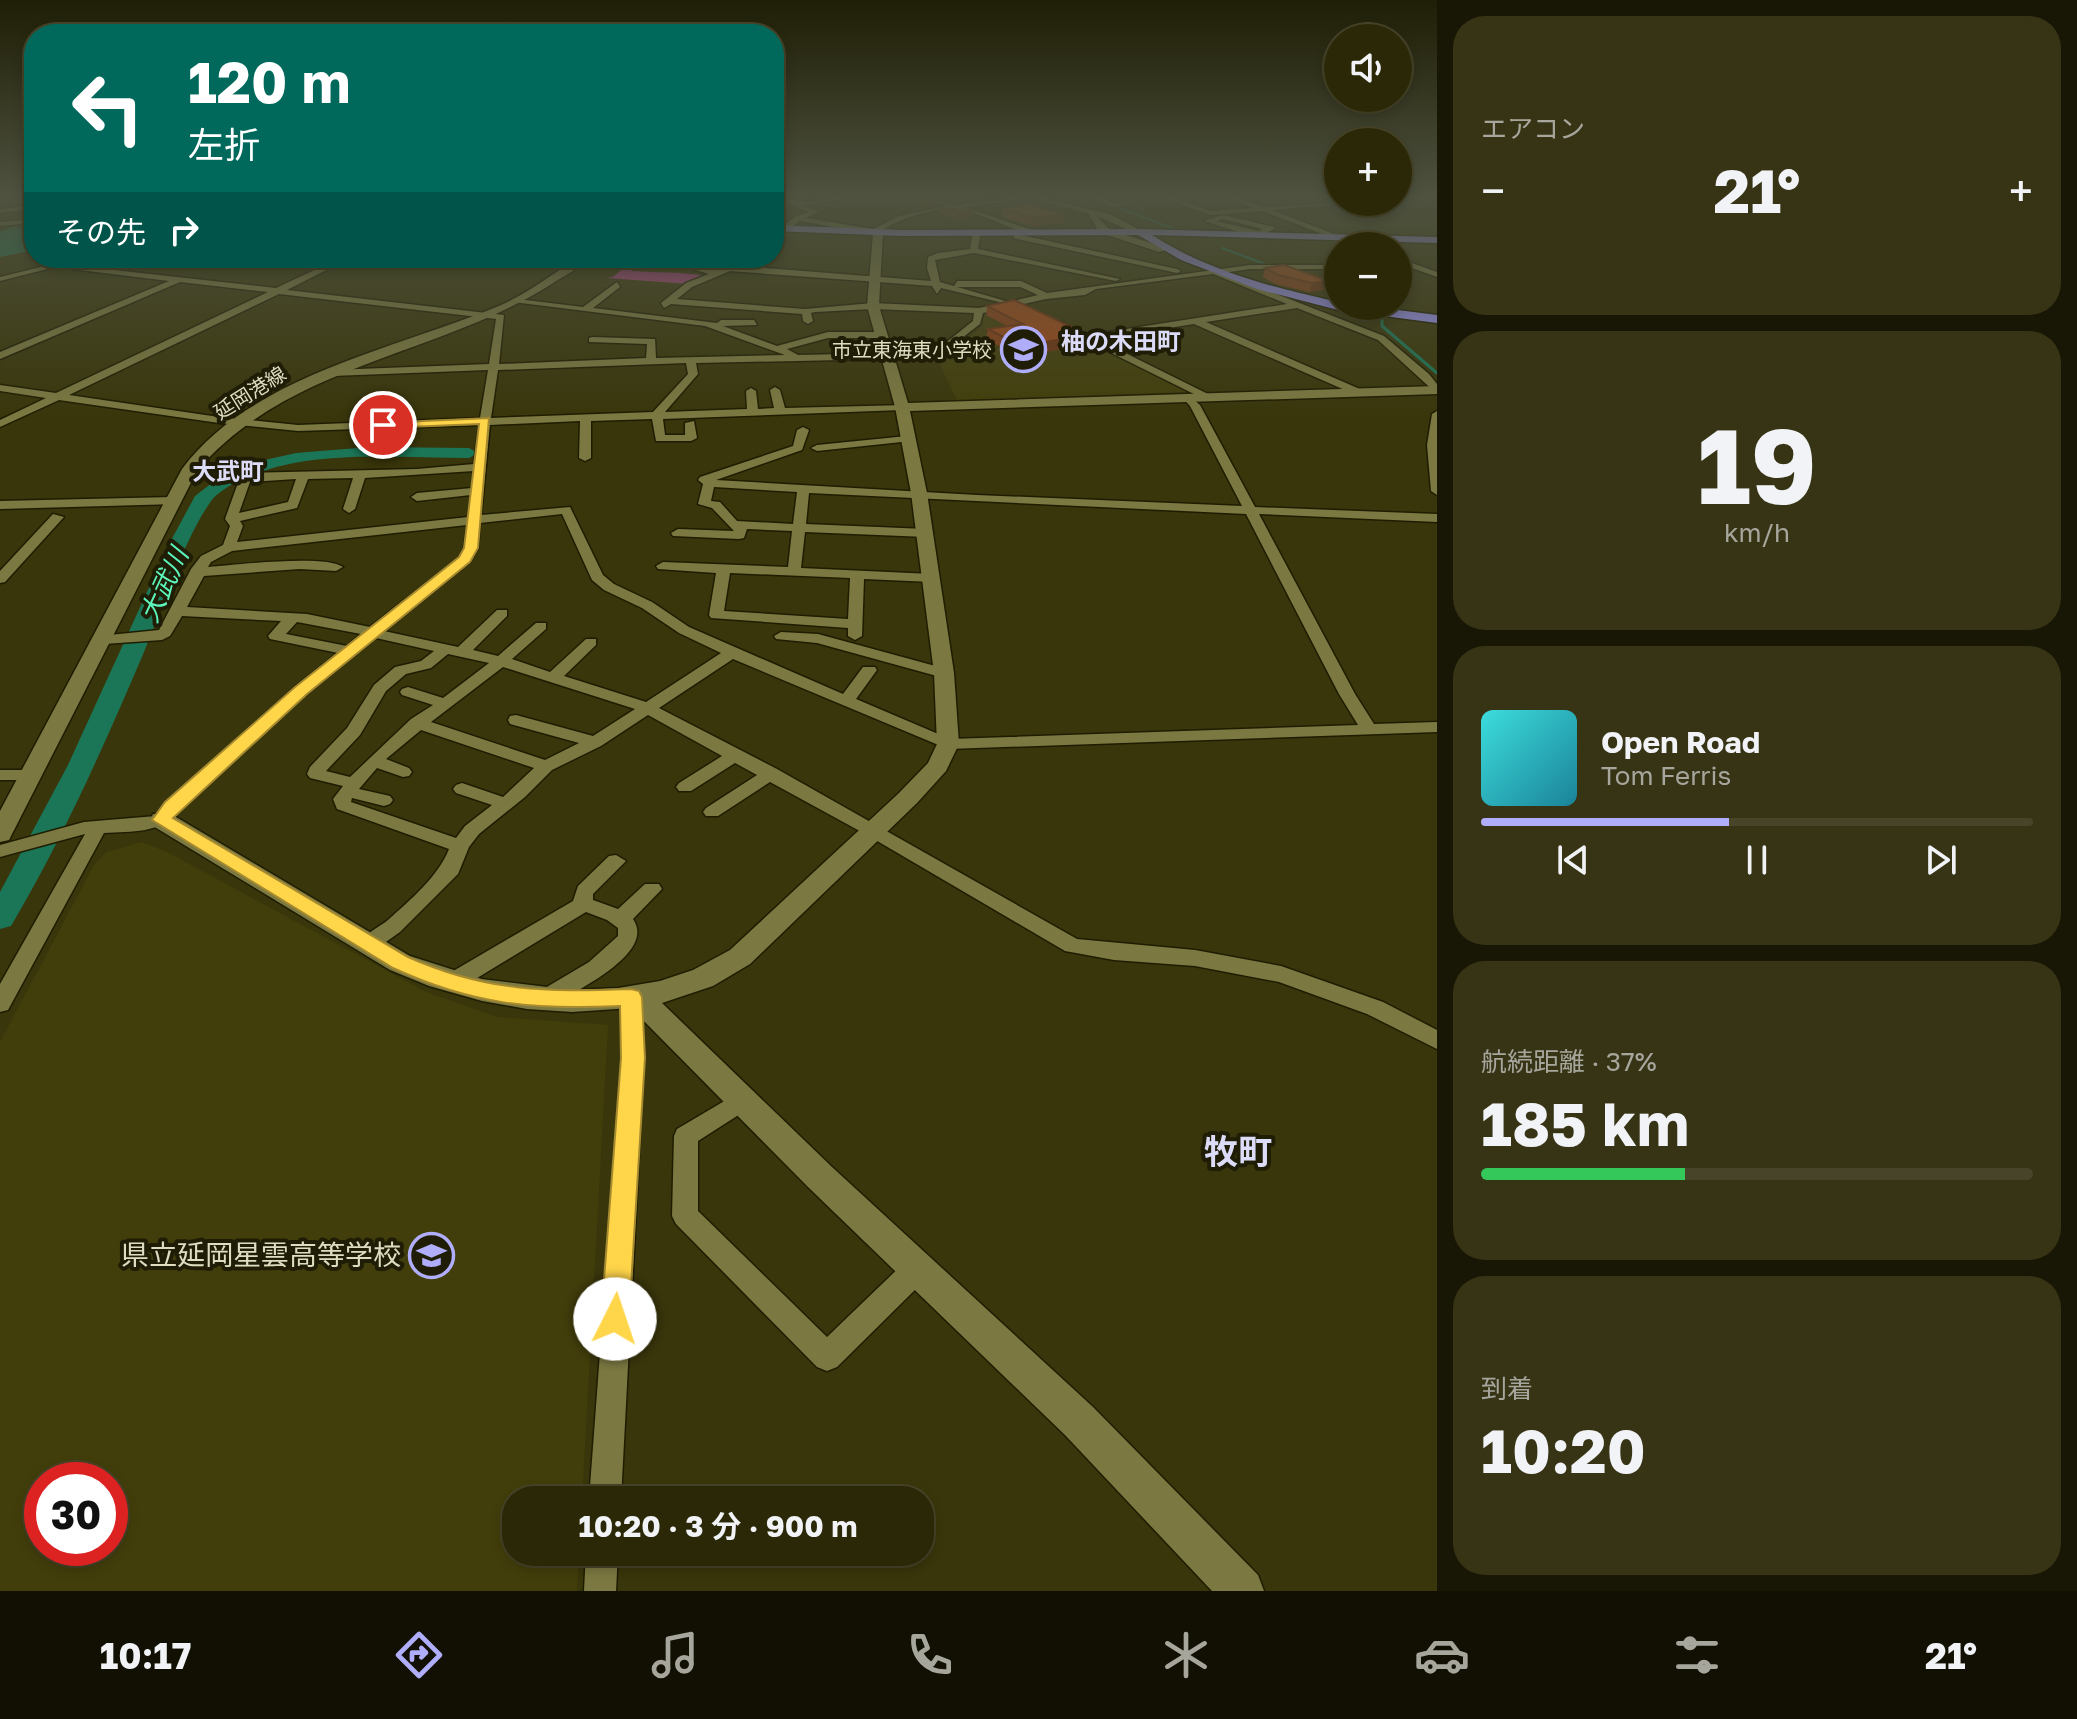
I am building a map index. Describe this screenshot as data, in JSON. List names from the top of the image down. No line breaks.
{"streets":{"street":["延岡港線"]},"districts":["柚の木田町","大武町","牧町"],"water":["大武川"],"places":{"school or university":["市立東海東小学校","県立延岡星雲高等学校"]},"page":{"tile":["エアコン",["19","km/h"],["航続距離 · 37%","185 km"],["到着","10:20"]],"map_buttons":["+","−"],"turn":["120 m","左折"],"heat":["−","21°","+"],"then":"その先","song":["Open Road","Tom Ferris"],"limit":"30","trip":"10:20 · 3 分 · 900 m","tabs":["10:17","21°"]}}
